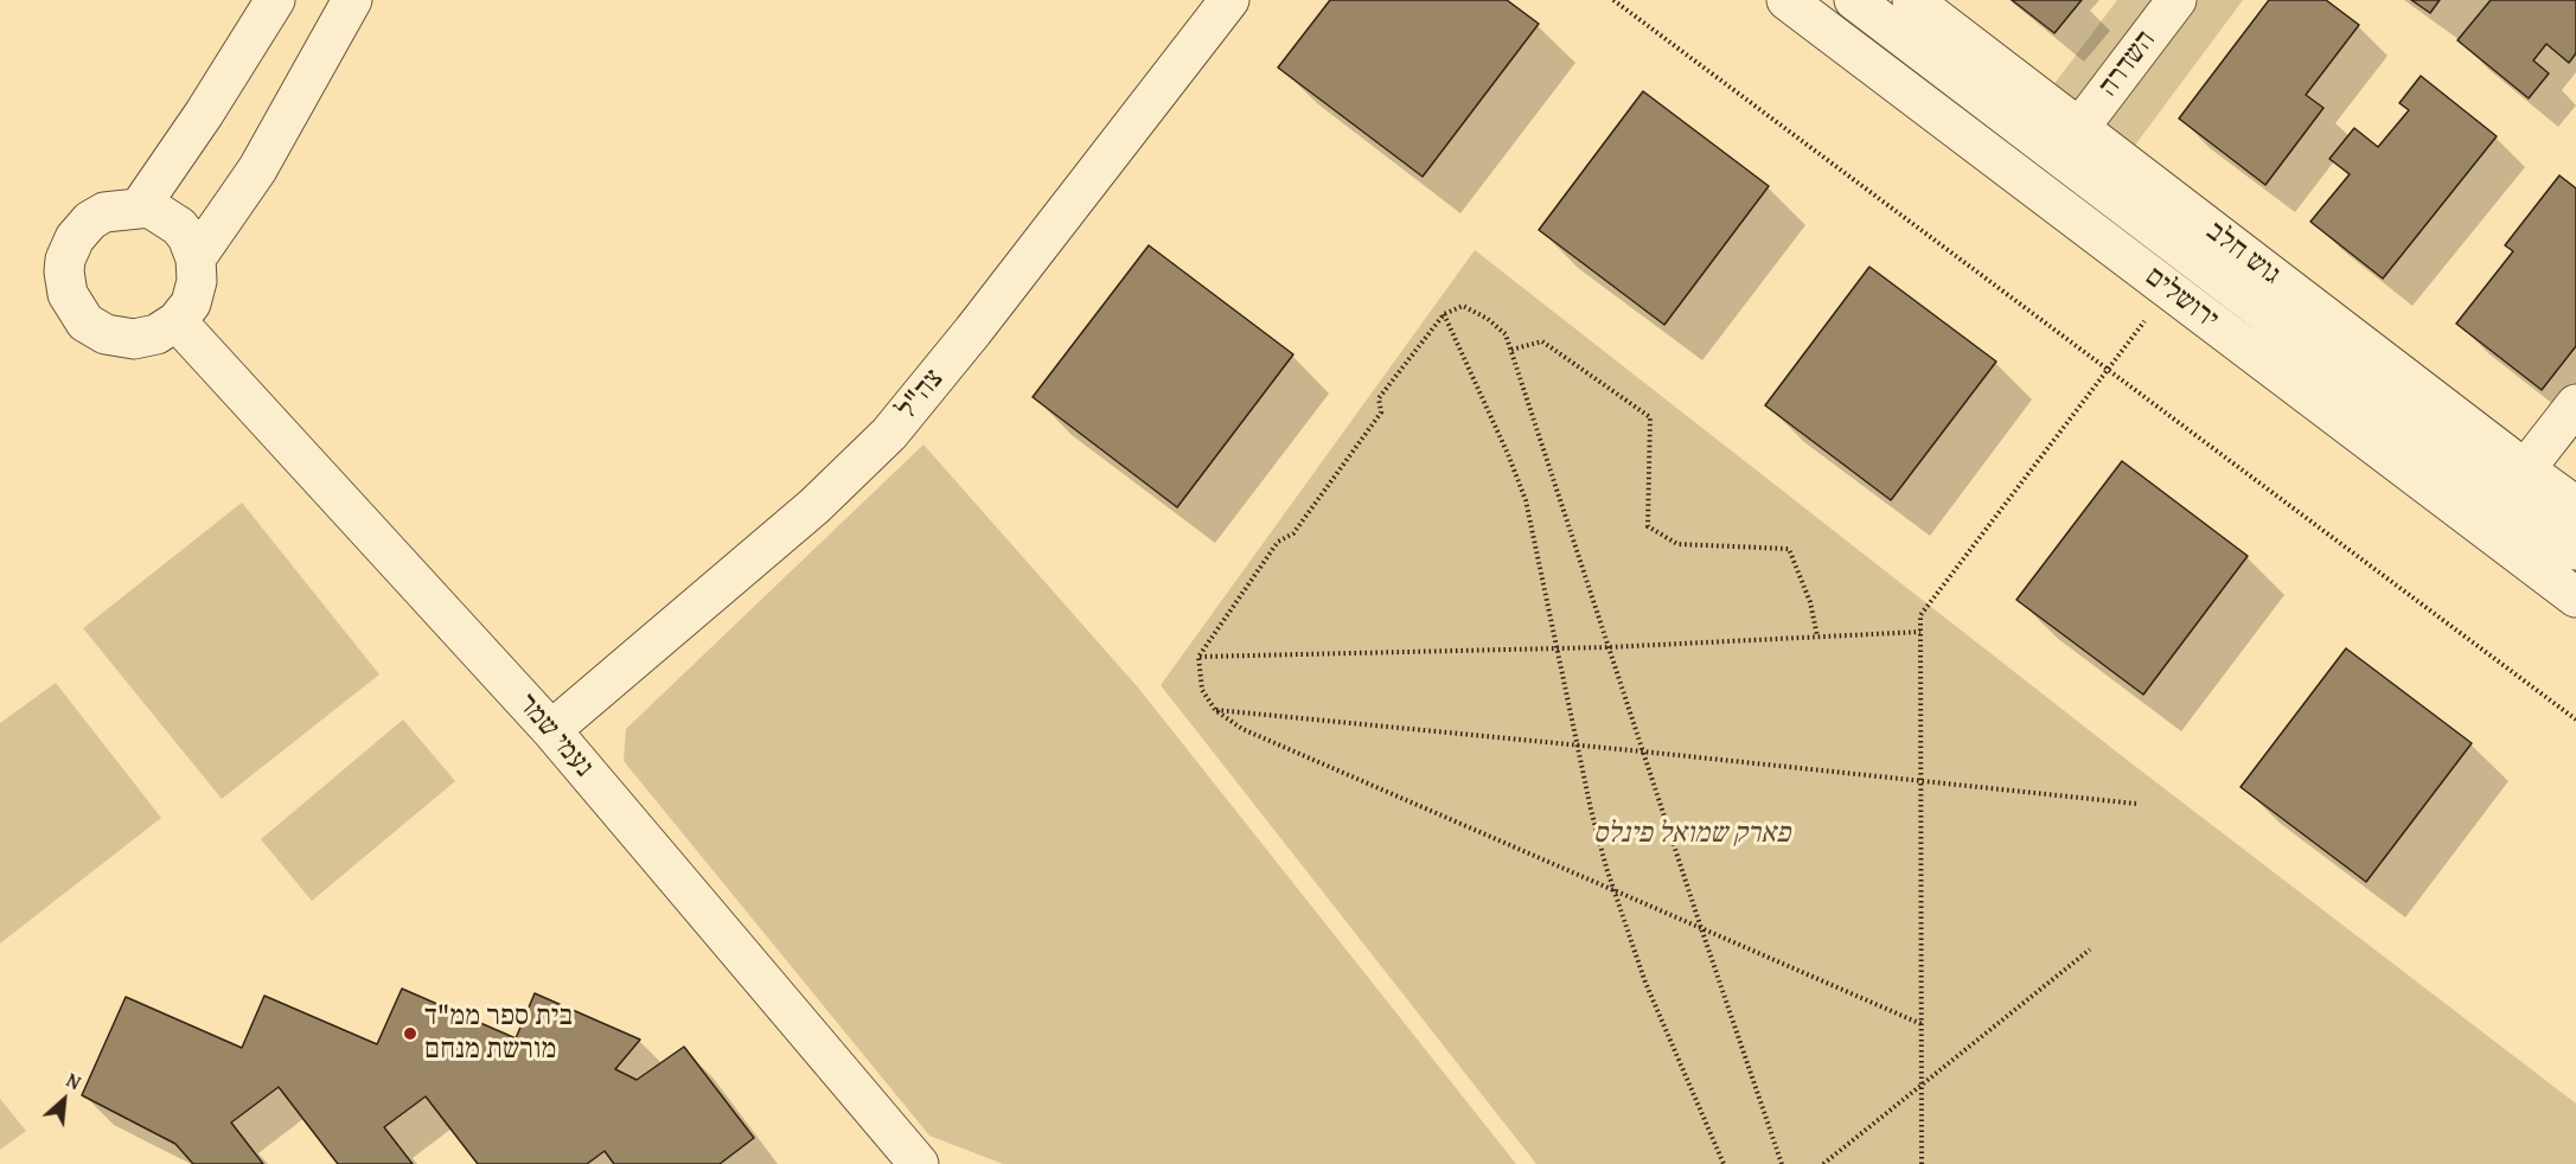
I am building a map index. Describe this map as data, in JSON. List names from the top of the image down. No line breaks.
{"streets":{"street":["השדרה","גוש חלב","ירושלים","צה\"ל","נעמי שמר"]},"crossings":[["השדרה","גוש חלב"],["צה\"ל","נעמי שמר"]],"parks":["פארק שמואל פינלס"],"places":["בית ספר ממ\"ד מורשת מנחם"],"north":"top right"}
